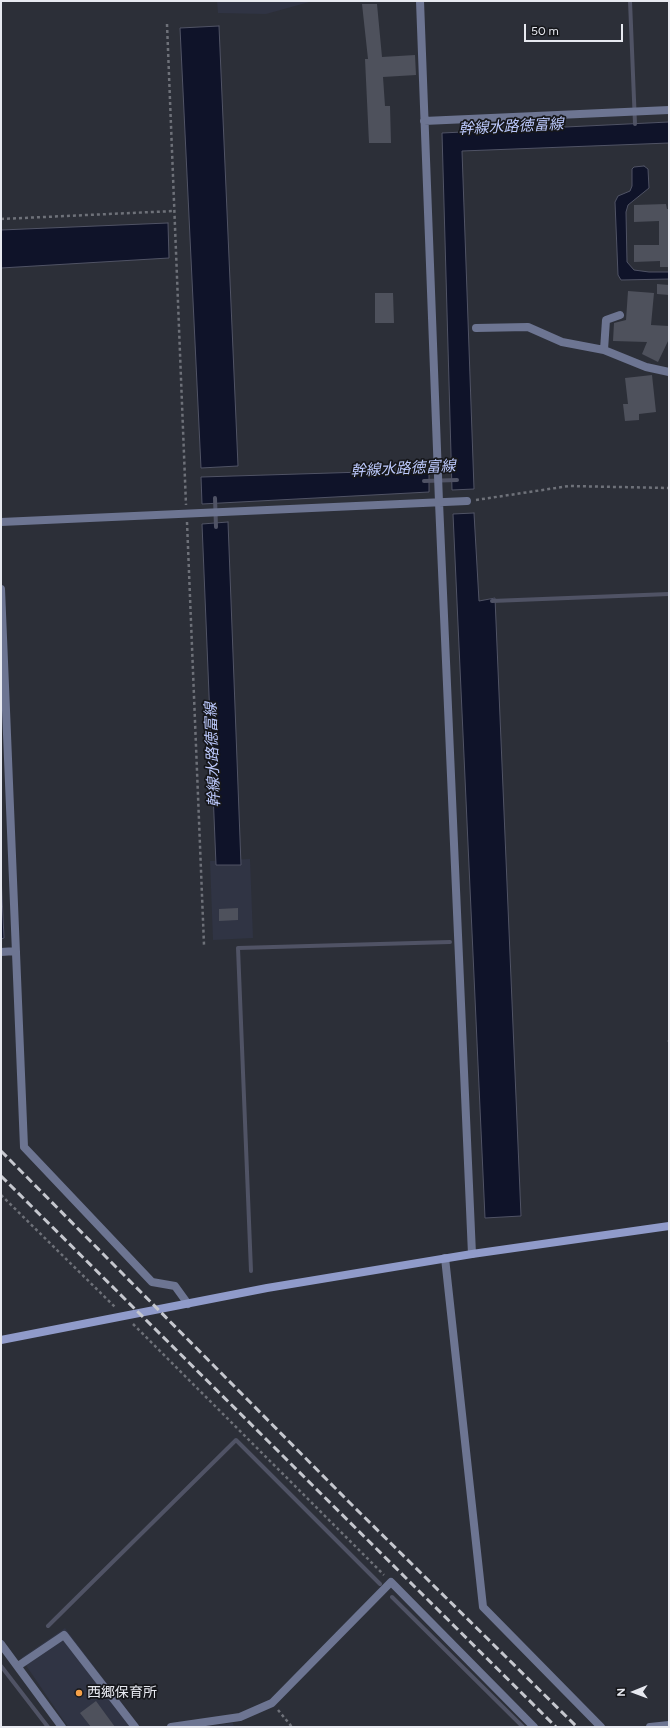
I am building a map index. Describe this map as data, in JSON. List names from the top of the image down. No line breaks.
{"water":["幹線水路徳富線"],"places":["西郷保育所"],"scale_bar":"50 m","north":"left"}
